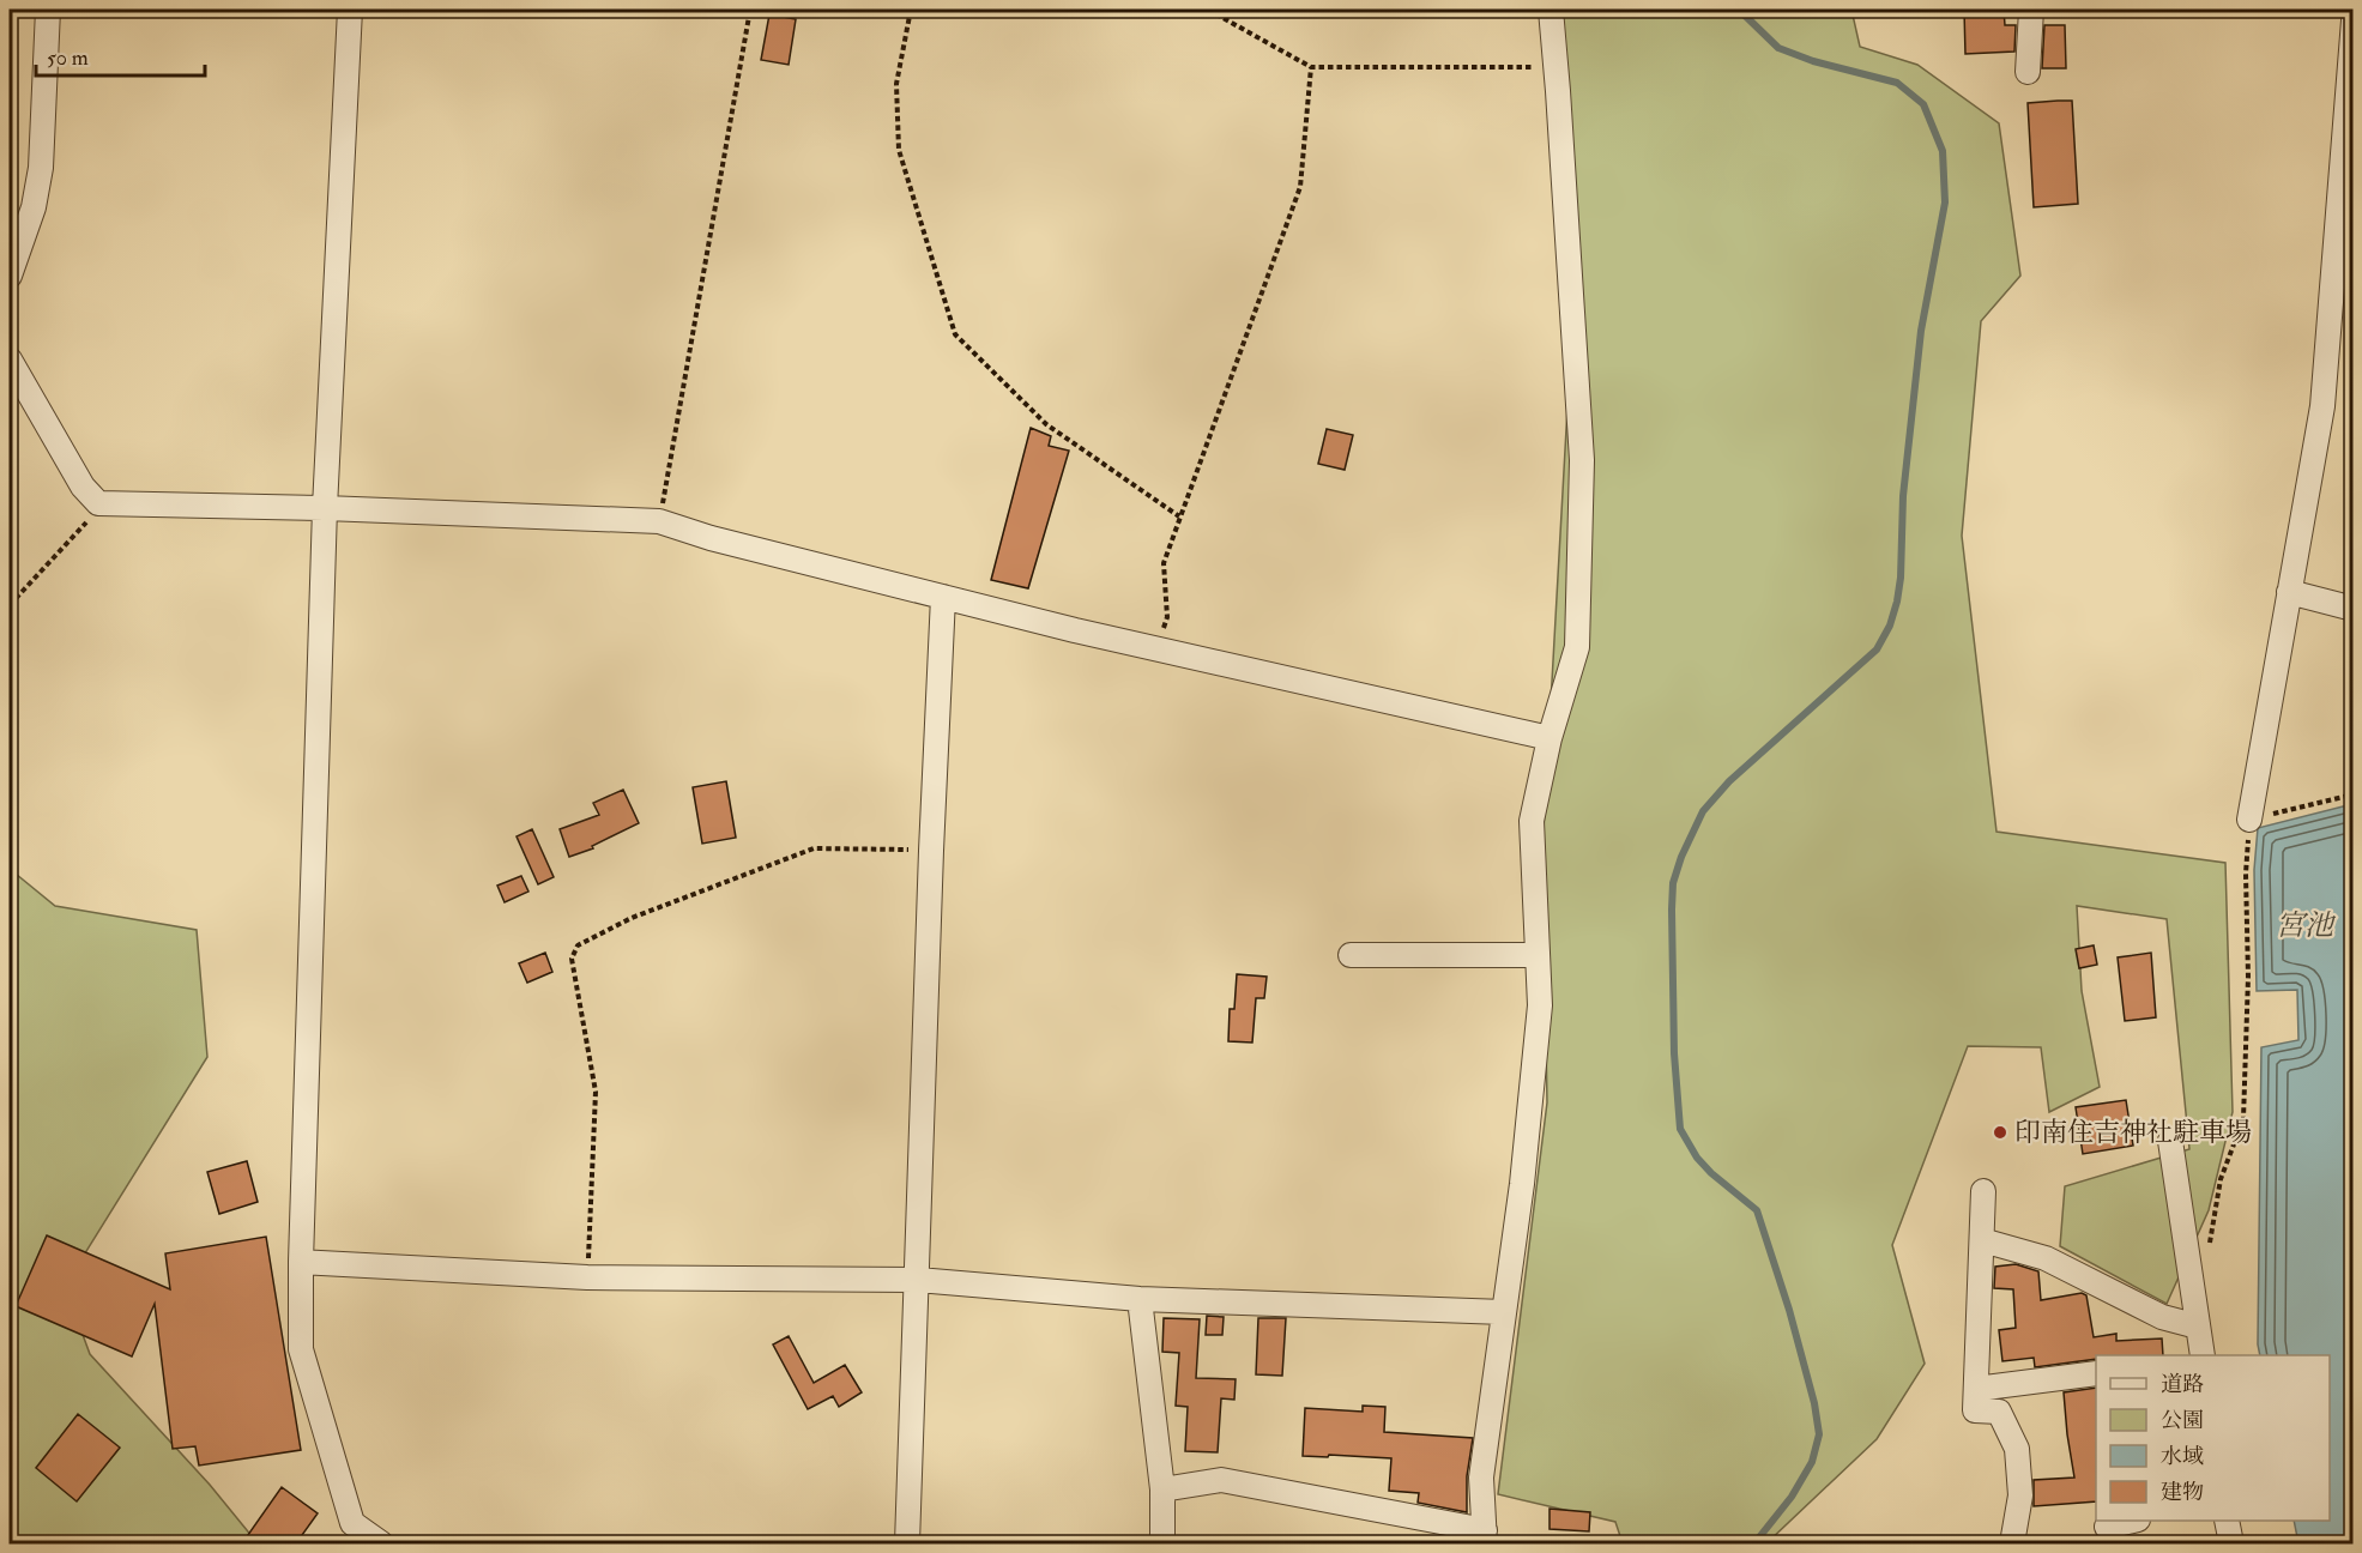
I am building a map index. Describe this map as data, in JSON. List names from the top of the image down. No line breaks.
{"water":["宮池"],"places":["印南住吉神社駐車場"],"legend":["道路","公園","水域","建物"],"scale_bar":"50 m"}
